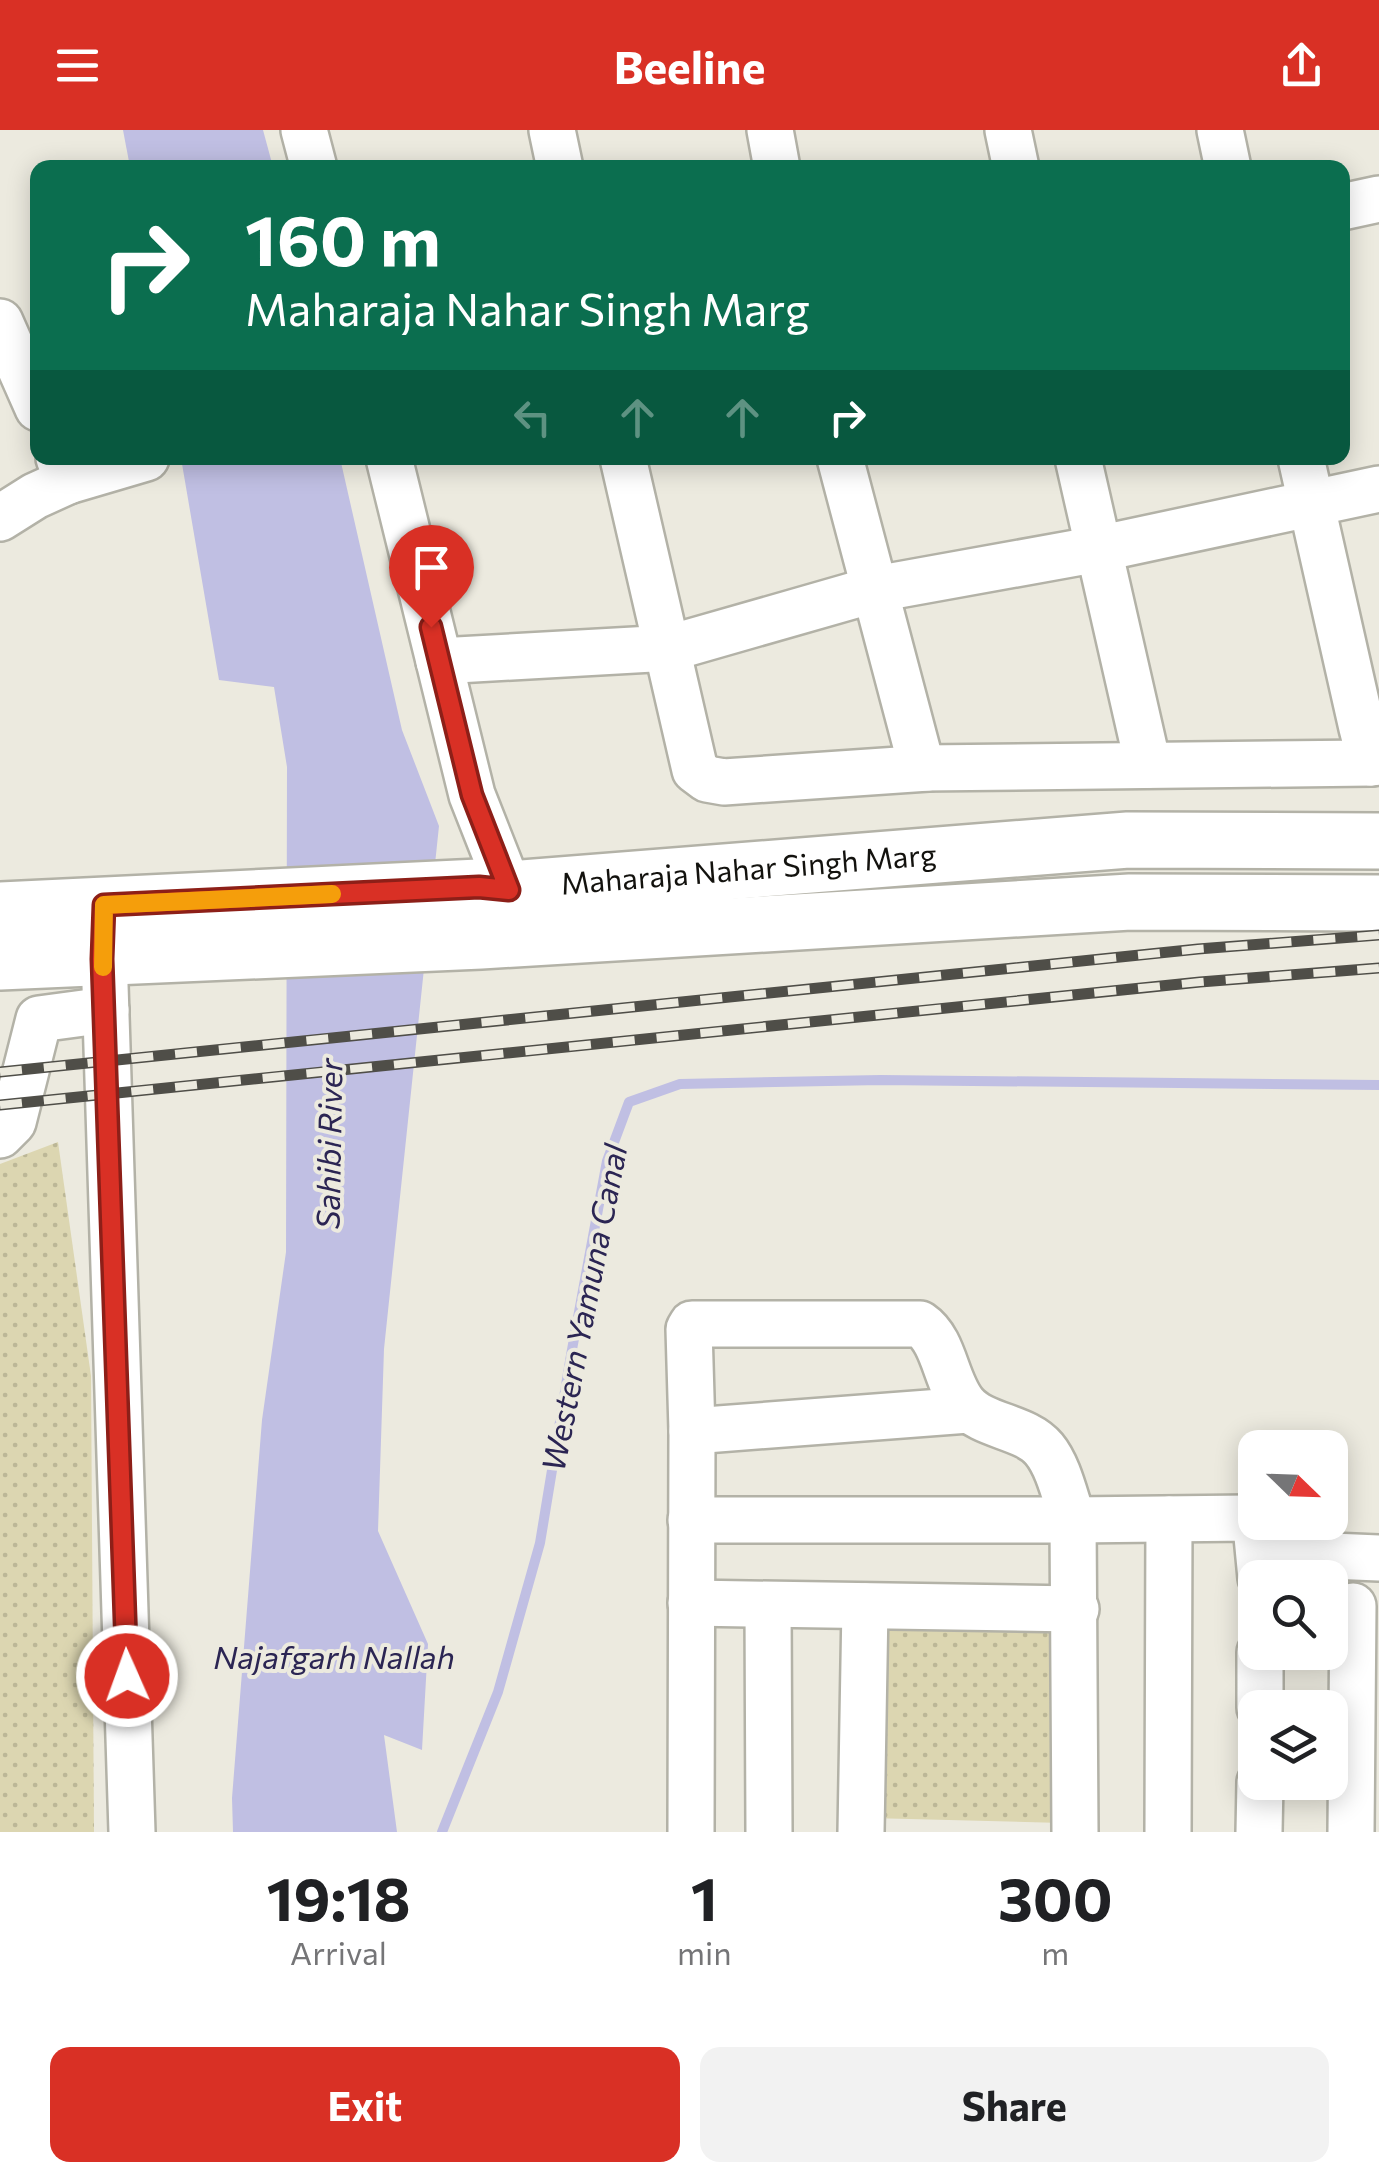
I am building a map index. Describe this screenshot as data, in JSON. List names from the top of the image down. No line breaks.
{"streets":{"main road":["Maharaja Nahar Singh Marg"]},"water":["Sahibi River","Western Yamuna Canal","Najafgarh Nallah"],"north":"bottom right","page":{"header":"Beeline","turn":["160 m","Maharaja Nahar Singh Marg"],"eta":["19:18","Arrival","1","min","300","m"],"buttons":["Exit","Share"]}}
